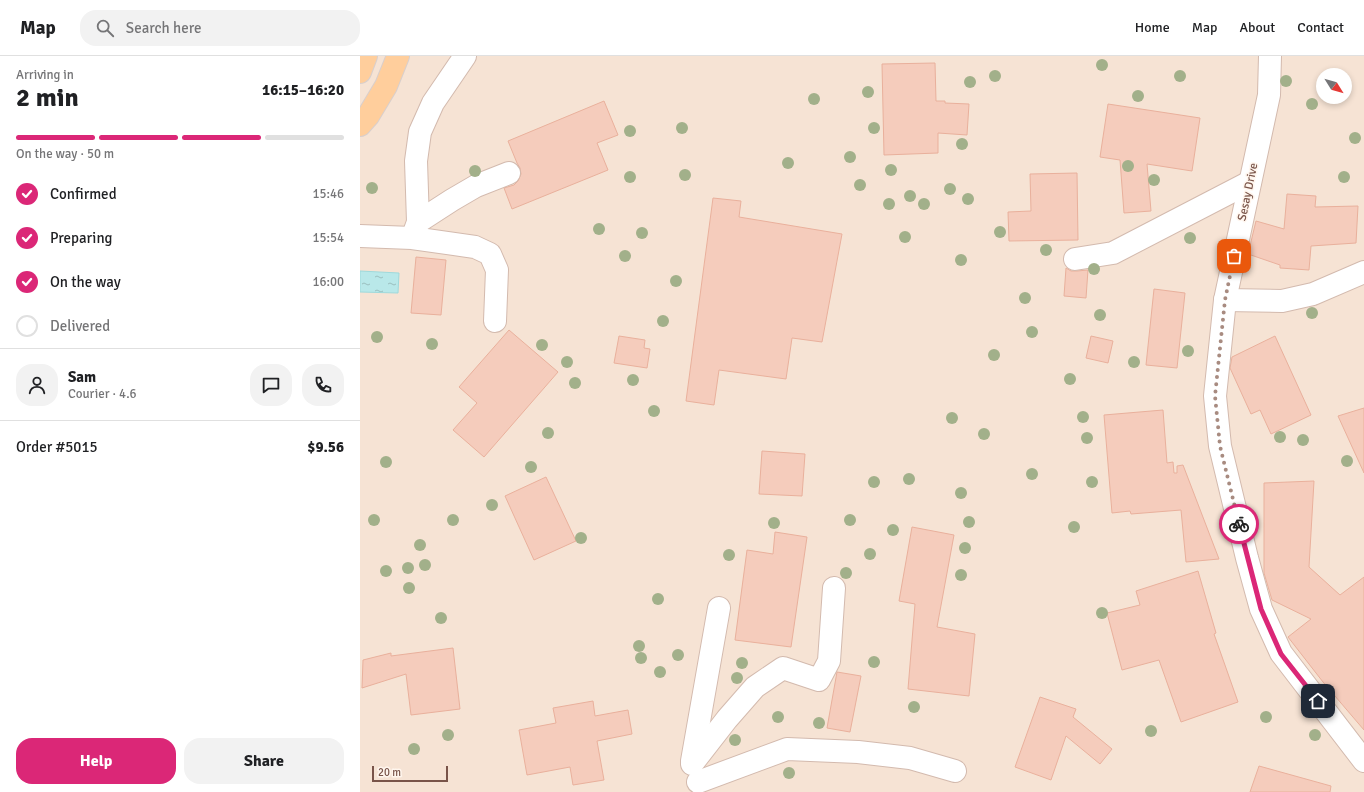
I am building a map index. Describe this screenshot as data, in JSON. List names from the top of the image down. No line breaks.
{"streets":{"street":["Sesay Drive"]},"scale_bar":"20 m","north":"bottom right","page":{"header":"Map","search":"Search here","nav":["Home","Map","About","Contact"],"heading":["2 min","Arriving in","16:15–16:20"],"panel":["Sam","Courier · 4.6","Order #5015","$9.56"],"bar":"On the way · 50 m","list":[["Confirmed","15:46"],["Preparing","15:54"],["On the way","16:00"],"Delivered"],"buttons":["Help","Share"],"scale":"20 m"}}
